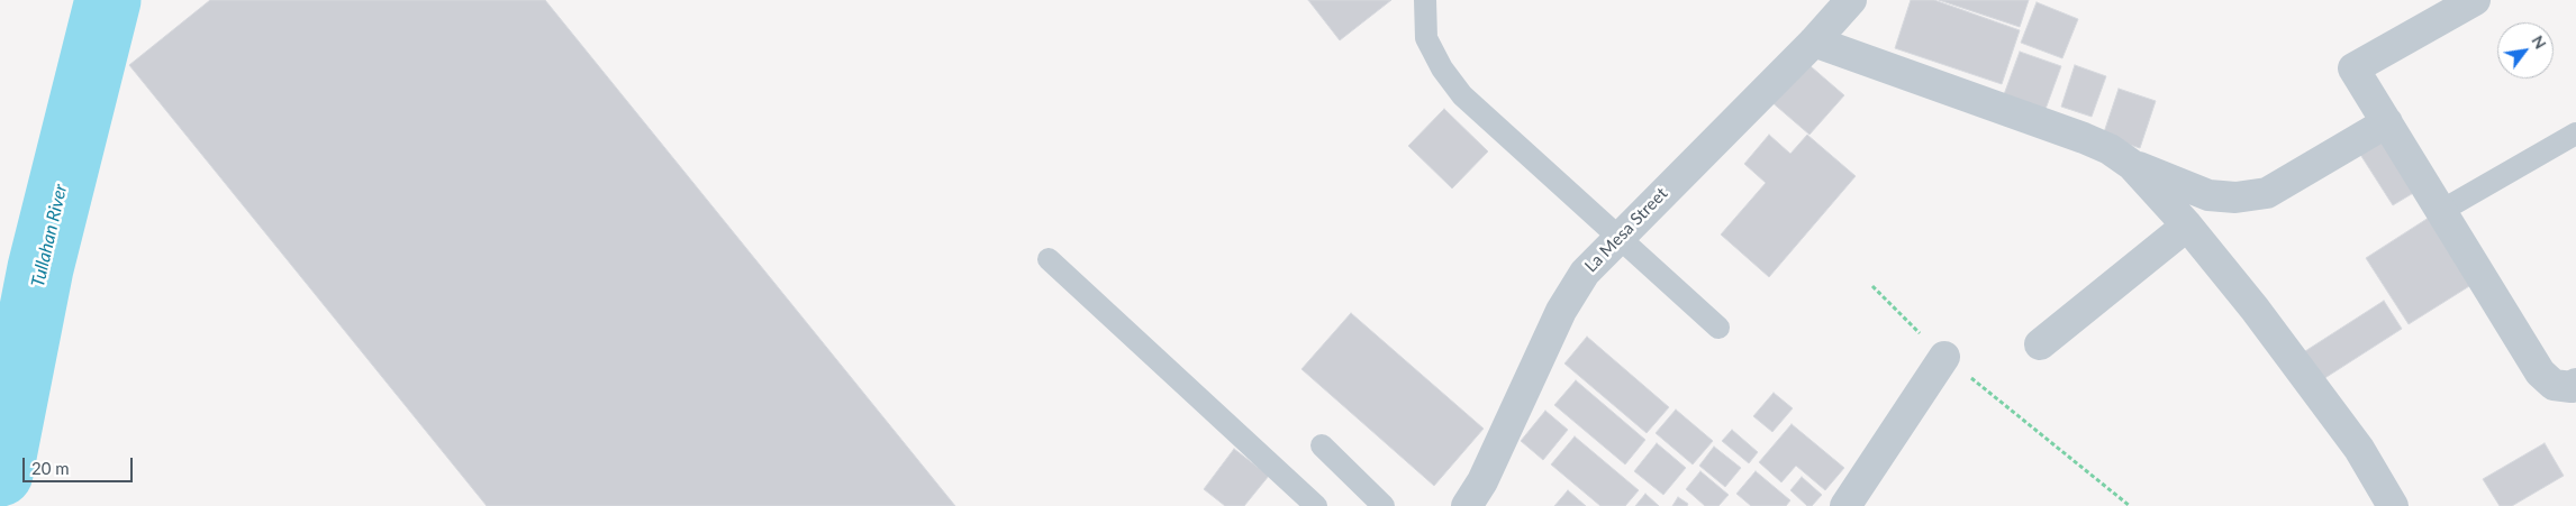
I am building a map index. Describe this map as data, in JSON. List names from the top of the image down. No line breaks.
{"streets":{"street":["La Mesa Street"]},"water":["Tullahan River"],"scale_bar":"20 m","north":"top right"}
